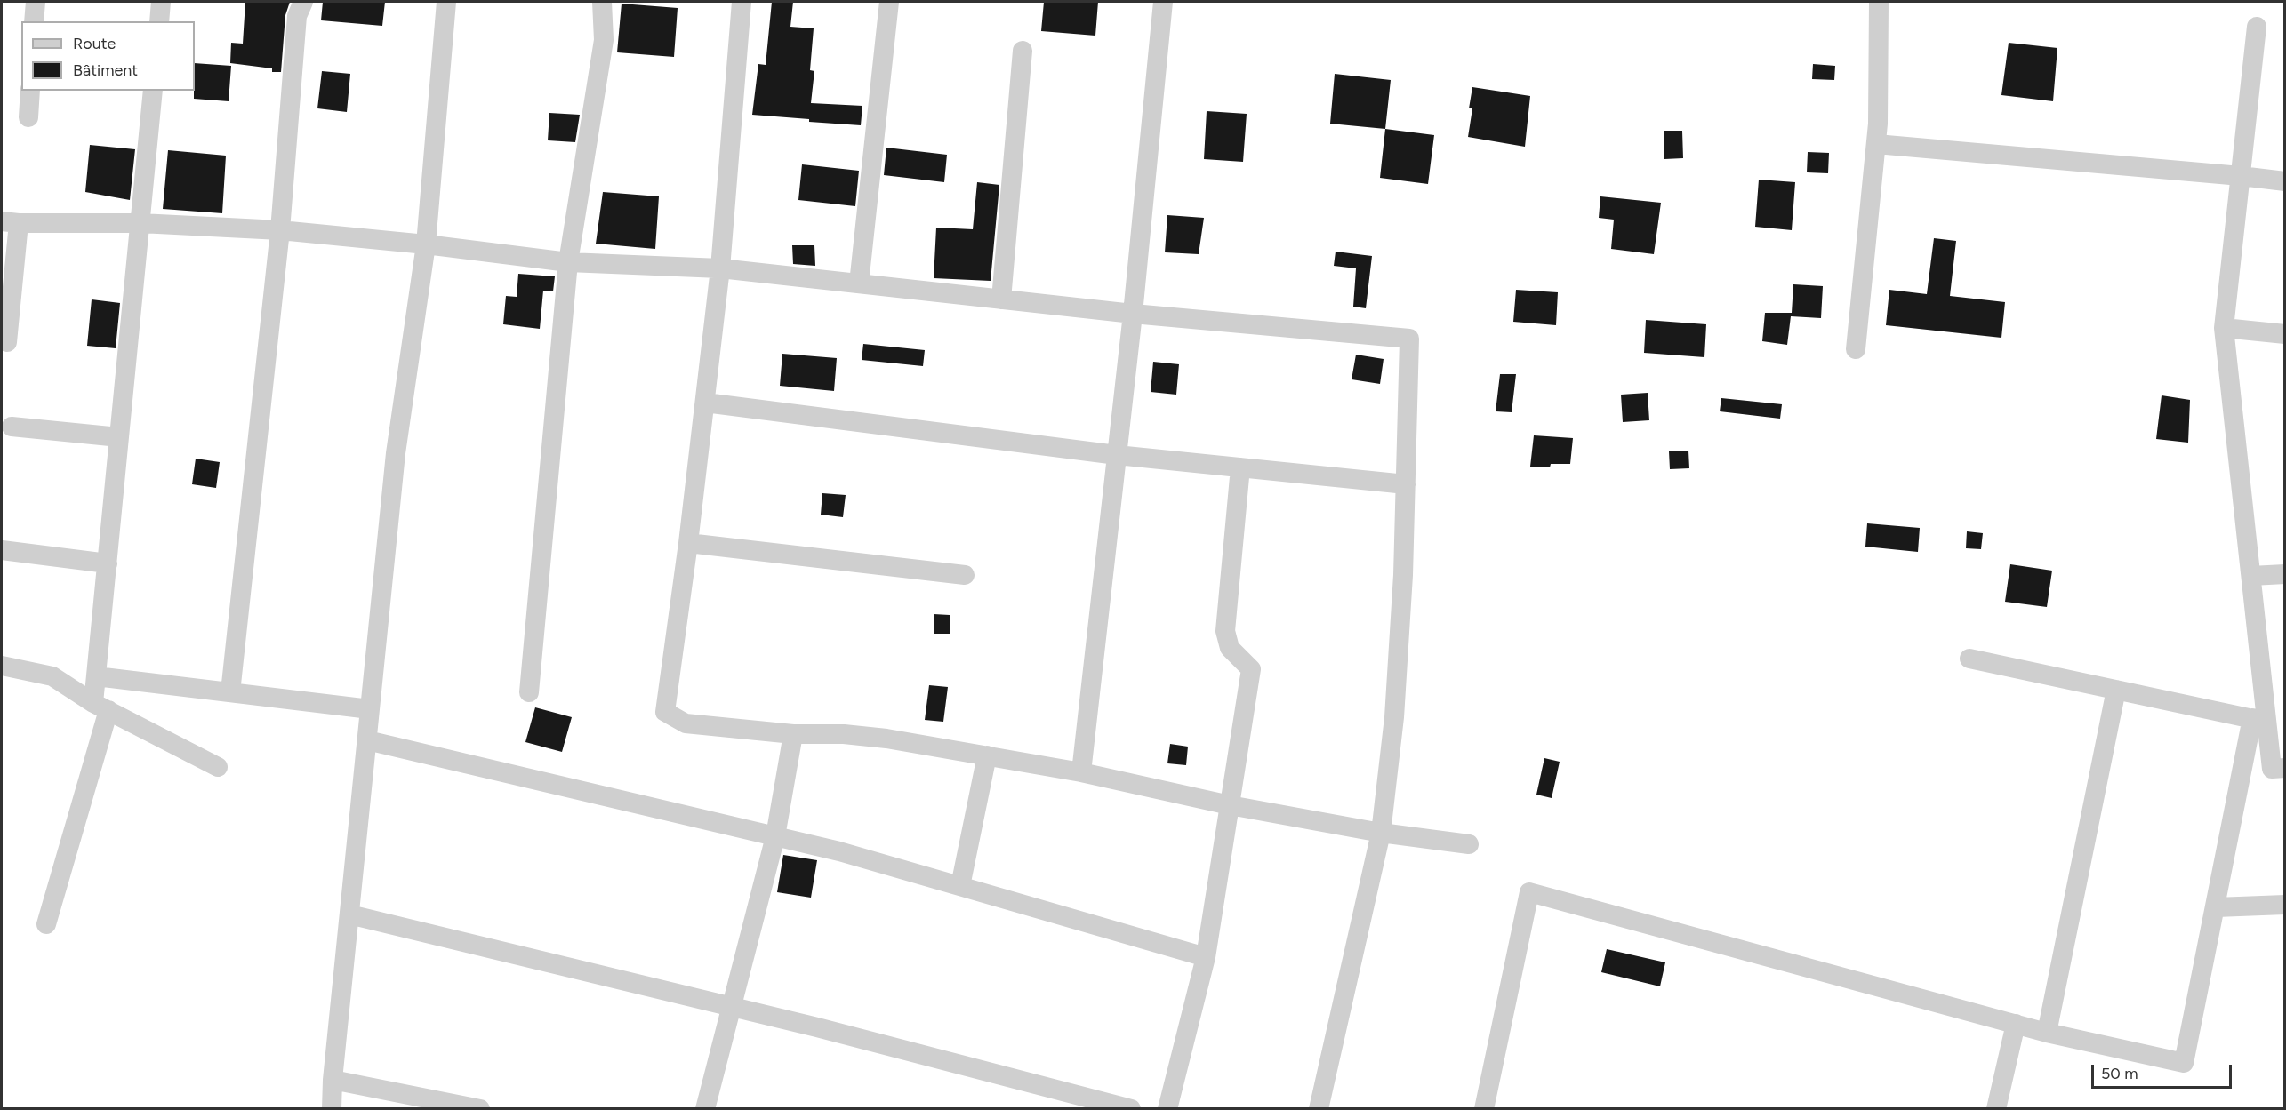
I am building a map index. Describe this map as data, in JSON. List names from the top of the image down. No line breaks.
{"legend":["Route","Bâtiment"],"scale_bar":"50 m"}
